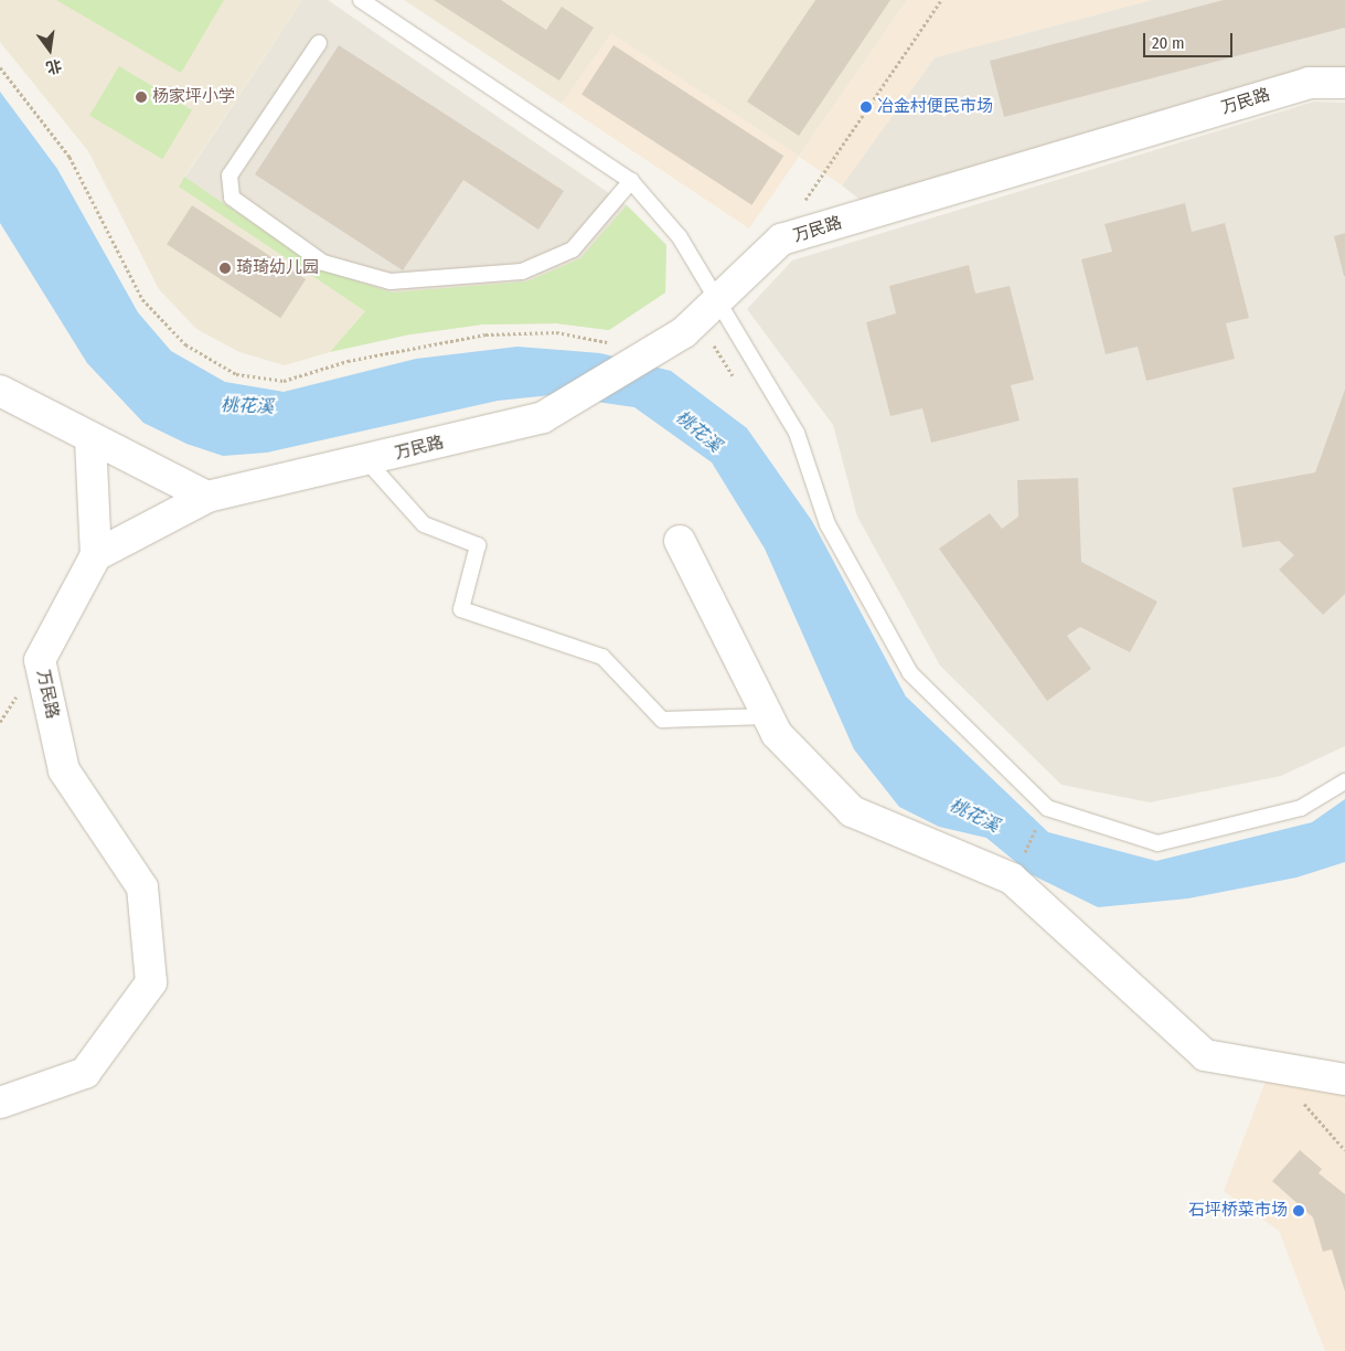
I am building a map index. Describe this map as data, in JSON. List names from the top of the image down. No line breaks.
{"streets":{"street":["万民路"]},"water":["桃花溪"],"places":["杨家坪小学","冶金村便民市场","琦琦幼儿园","石坪桥菜市场"],"scale_bar":"20 m","north":"bottom"}
